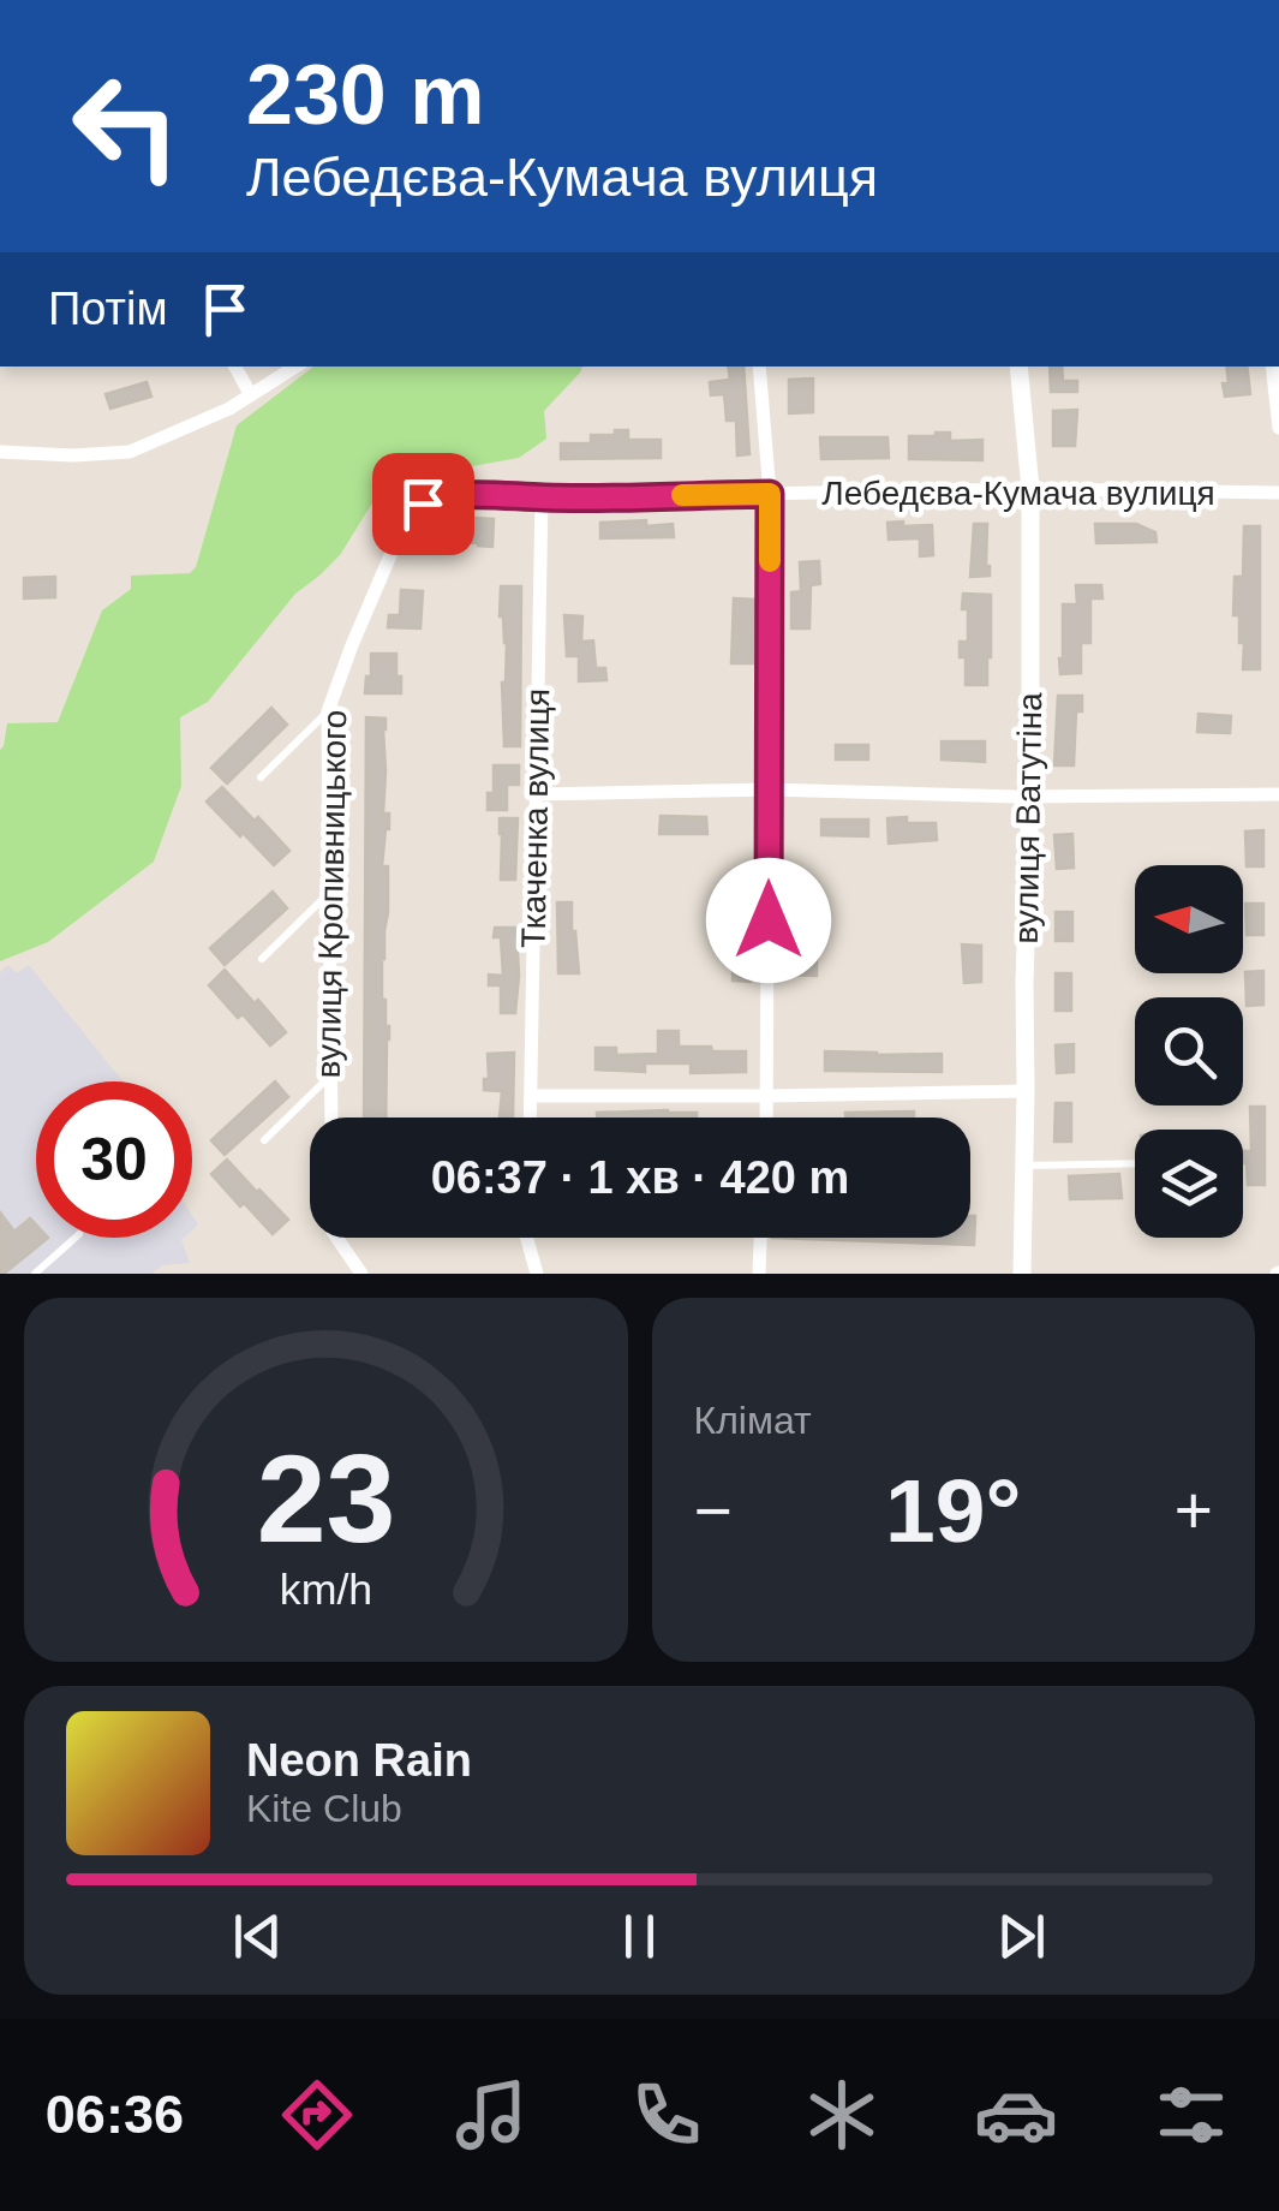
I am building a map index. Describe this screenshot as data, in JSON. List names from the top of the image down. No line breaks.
{"streets":{"street":["Лебедєва-Кумача вулиця","Ткаченка вулиця","вулиця Ватутіна","вулиця Кропивницького"]},"crossings":[["Лебедєва-Кумача вулиця","Ткаченка вулиця"],["Лебедєва-Кумача вулиця","вулиця Ватутіна"],["Лебедєва-Кумача вулиця","вулиця Кропивницького"]],"north":"left","page":{"turn":["230 m","Лебедєва-Кумача вулиця"],"then":"Потім","limit":"30","trip":"06:37 · 1 хв · 420 m","tile":"Клімат","heat":["−","19°","+"],"song":["Neon Rain","Kite Club"],"tabs":"06:36","gauge":["23","km/h"]}}
